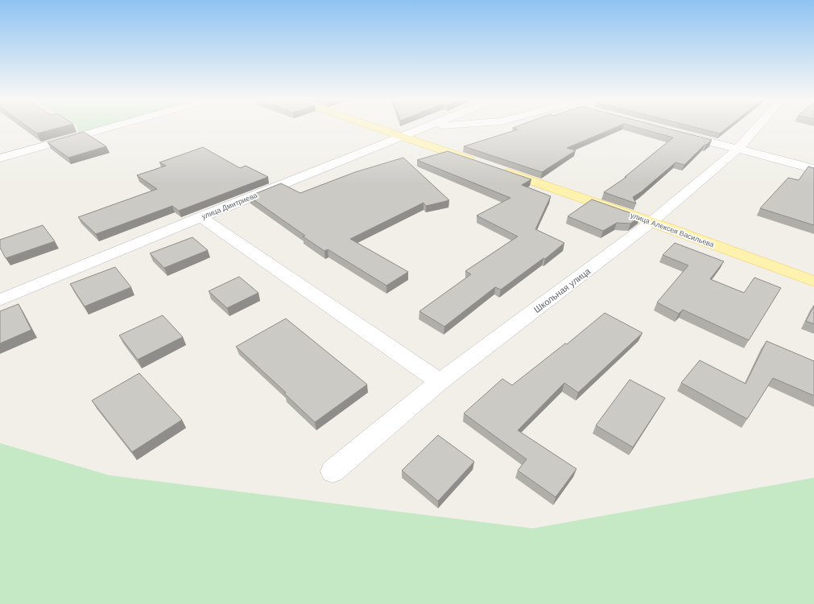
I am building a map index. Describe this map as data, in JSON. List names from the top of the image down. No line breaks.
{"streets":{"main road":["улица Алексея Васильева"],"street":["улица Дмитриева","Школьная улица"]},"crossings":[["улица Алексея Васильева","Школьная улица"]]}
